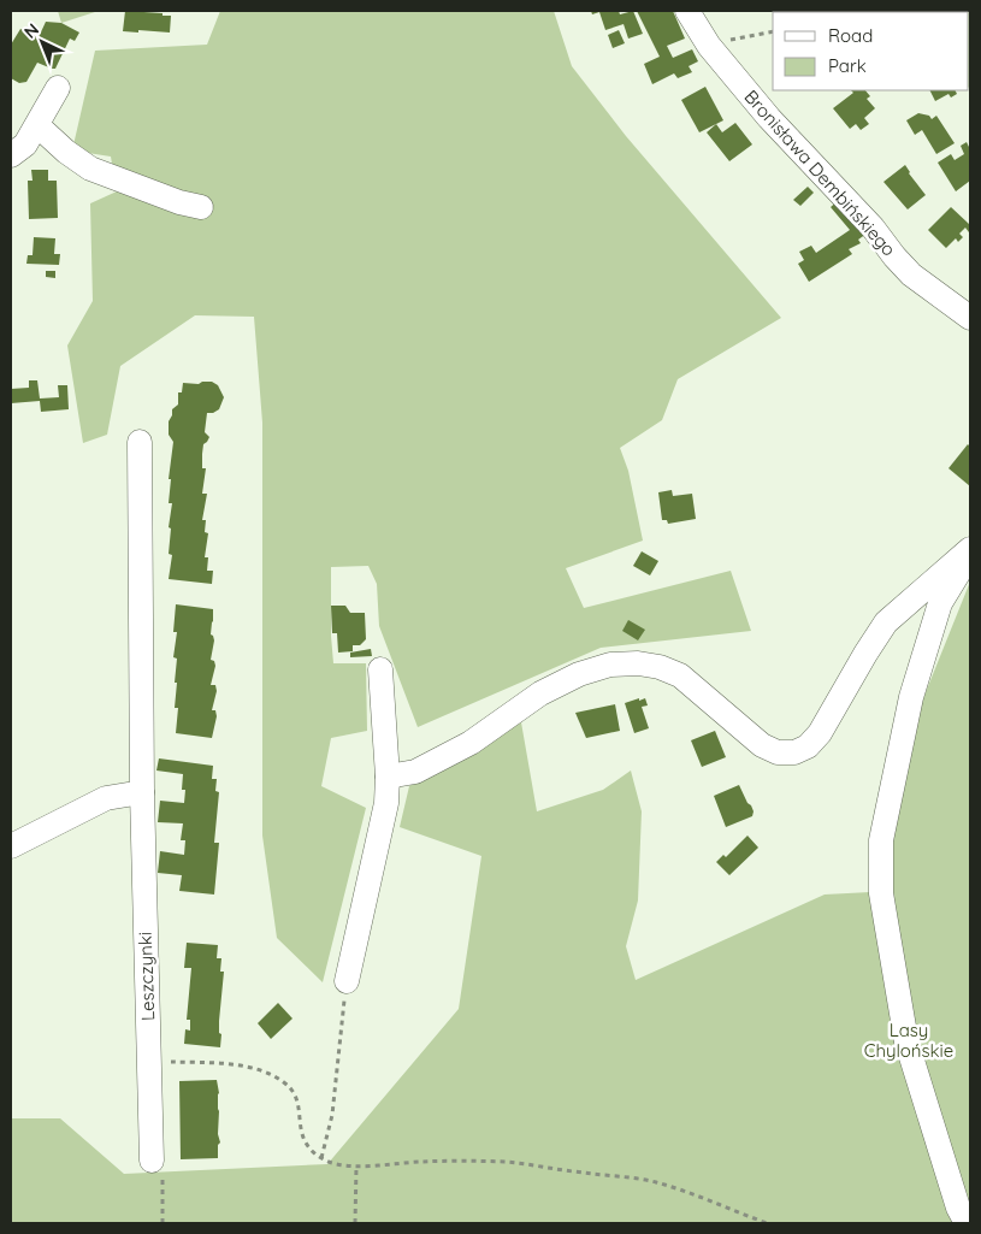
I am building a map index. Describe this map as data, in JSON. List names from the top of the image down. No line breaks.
{"streets":{"street":["Bronisława Dembińskiego","Leszczynki"]},"parks":["Lasy Chylońskie"],"legend":["Road","Park"],"north":"top left"}
